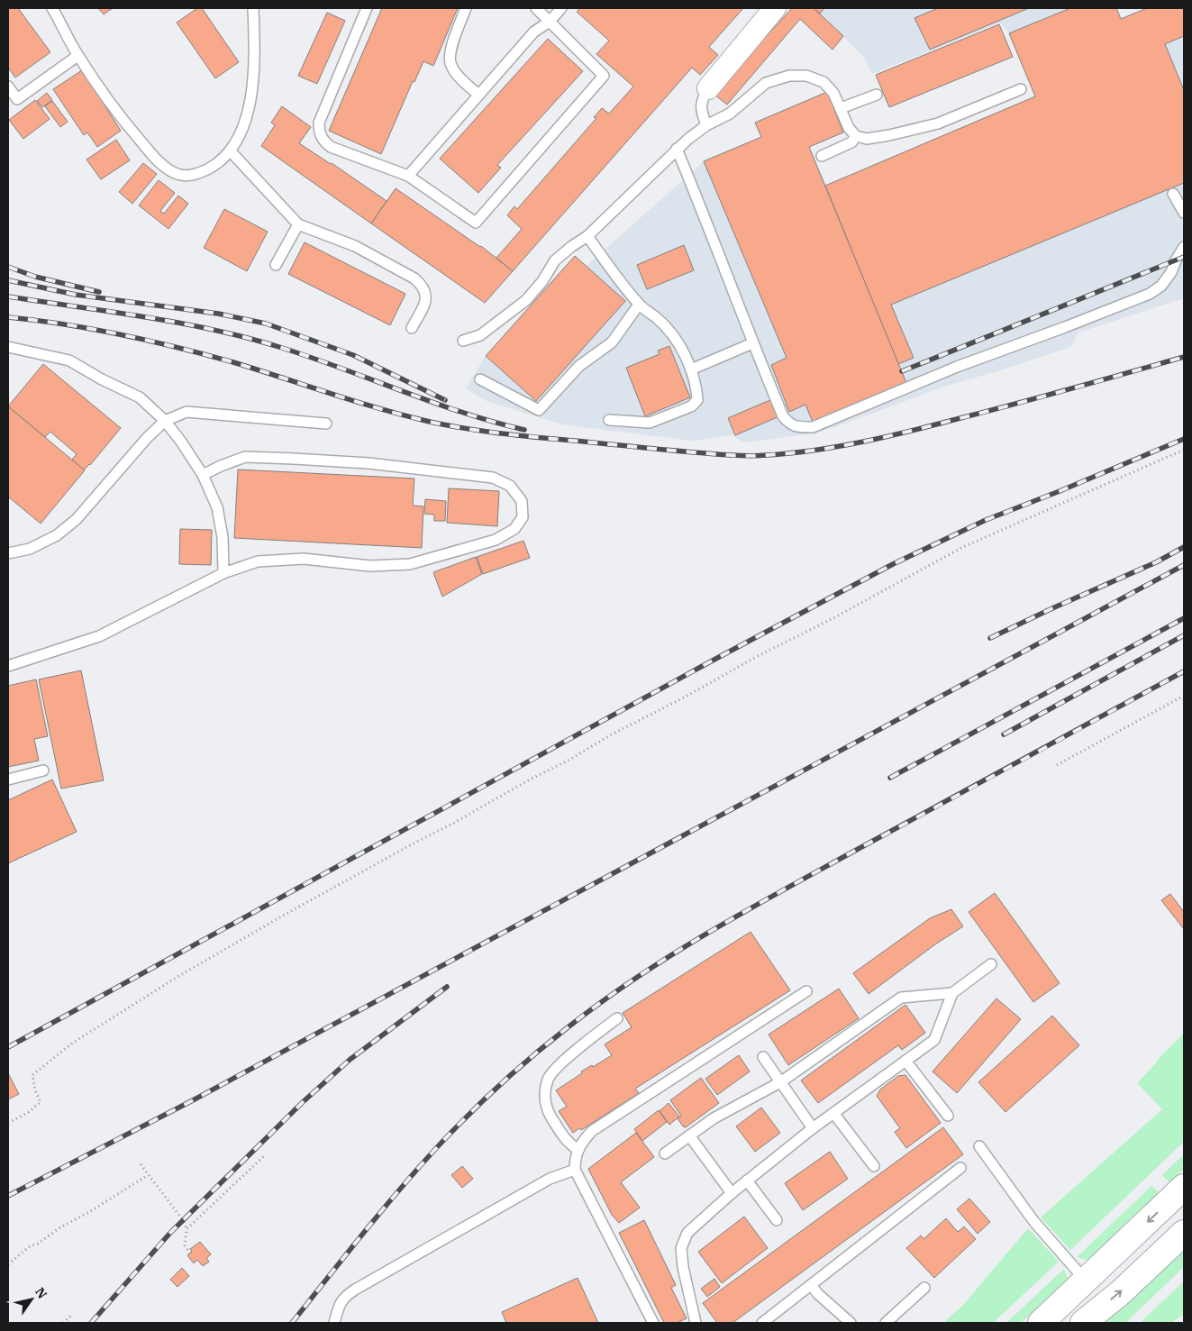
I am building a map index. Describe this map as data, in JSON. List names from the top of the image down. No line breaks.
{"north":"top right"}
